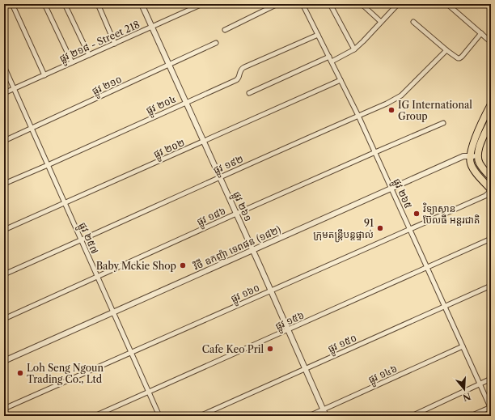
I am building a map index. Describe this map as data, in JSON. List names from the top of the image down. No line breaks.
{"streets":{"street":["ផ្លូវ ២១៨ - Street 218","ផ្លូវ ២១០","ផ្លូវ ២០៤","ផ្លូវ ២០២","ផ្លូវ ១៩២","ផ្លូវ ២៦៥","ផ្លូវ ២៦១","ផ្លូវ ១៨៦","ផ្លូវ ២៥៧","វិថី ឧកញ៉ា ទេពផន (១៨២)","ផ្លូវ ១៦០","ផ្លូវ ១៥៦","ផ្លូវ ១៥០","ផ្លូវ ១៤៦"]},"crossings":[["ផ្លូវ ២១៨ - Street 218","ផ្លូវ ២៦១"],["ផ្លូវ ២១៨ - Street 218","ផ្លូវ ២៥៧"],["ផ្លូវ ២១០","ផ្លូវ ២៦១"],["ផ្លូវ ២១០","ផ្លូវ ២៥៧"],["ផ្លូវ ២០៤","ផ្លូវ ២៦៥"],["ផ្លូវ ២០៤","ផ្លូវ ២៦១"],["ផ្លូវ ២០៤","ផ្លូវ ២៥៧"],["ផ្លូវ ២០២","ផ្លូវ ២៦៥"],["ផ្លូវ ២០២","ផ្លូវ ២៦១"],["ផ្លូវ ២០២","ផ្លូវ ២៥៧"],["ផ្លូវ ១៩២","ផ្លូវ ២៦៥"],["ផ្លូវ ១៩២","ផ្លូវ ២៦១"],["ផ្លូវ ១៩២","ផ្លូវ ២៥៧"],["ផ្លូវ ២៦៥","ផ្លូវ ១៨៦"],["ផ្លូវ ២៦៥","វិថី ឧកញ៉ា ទេពផន (១៨២)"],["ផ្លូវ ២៦៥","ផ្លូវ ១៦០"],["ផ្លូវ ២៦៥","ផ្លូវ ១៥៦"],["ផ្លូវ ២៦៥","ផ្លូវ ១៥០"],["ផ្លូវ ២៦៥","ផ្លូវ ១៤៦"],["ផ្លូវ ២៦១","ផ្លូវ ១៨៦"],["ផ្លូវ ២៦១","វិថី ឧកញ៉ា ទេពផន (១៨២)"],["ផ្លូវ ២៦១","ផ្លូវ ១៦០"],["ផ្លូវ ២៦១","ផ្លូវ ១៥៦"],["ផ្លូវ ២៦១","ផ្លូវ ១៥០"],["ផ្លូវ ២៦១","ផ្លូវ ១៤៦"],["ផ្លូវ ១៨៦","ផ្លូវ ២៥៧"],["ផ្លូវ ២៥៧","វិថី ឧកញ៉ា ទេពផន (១៨២)"],["ផ្លូវ ២៥៧","ផ្លូវ ១៦០"],["ផ្លូវ ២៥៧","ផ្លូវ ១៥៦"]],"places":["IG International Group","វិទ្យាស្ថាន ប៊ែលធី អន្ដរជាតិ","91 ក្រុមតន្រ្តីបន្តផ្ទាល់","Baby Mckie Shop","Cafe Keo Pril","Loh Seng Ngoun Trading Co., Ltd"],"north":"bottom"}
